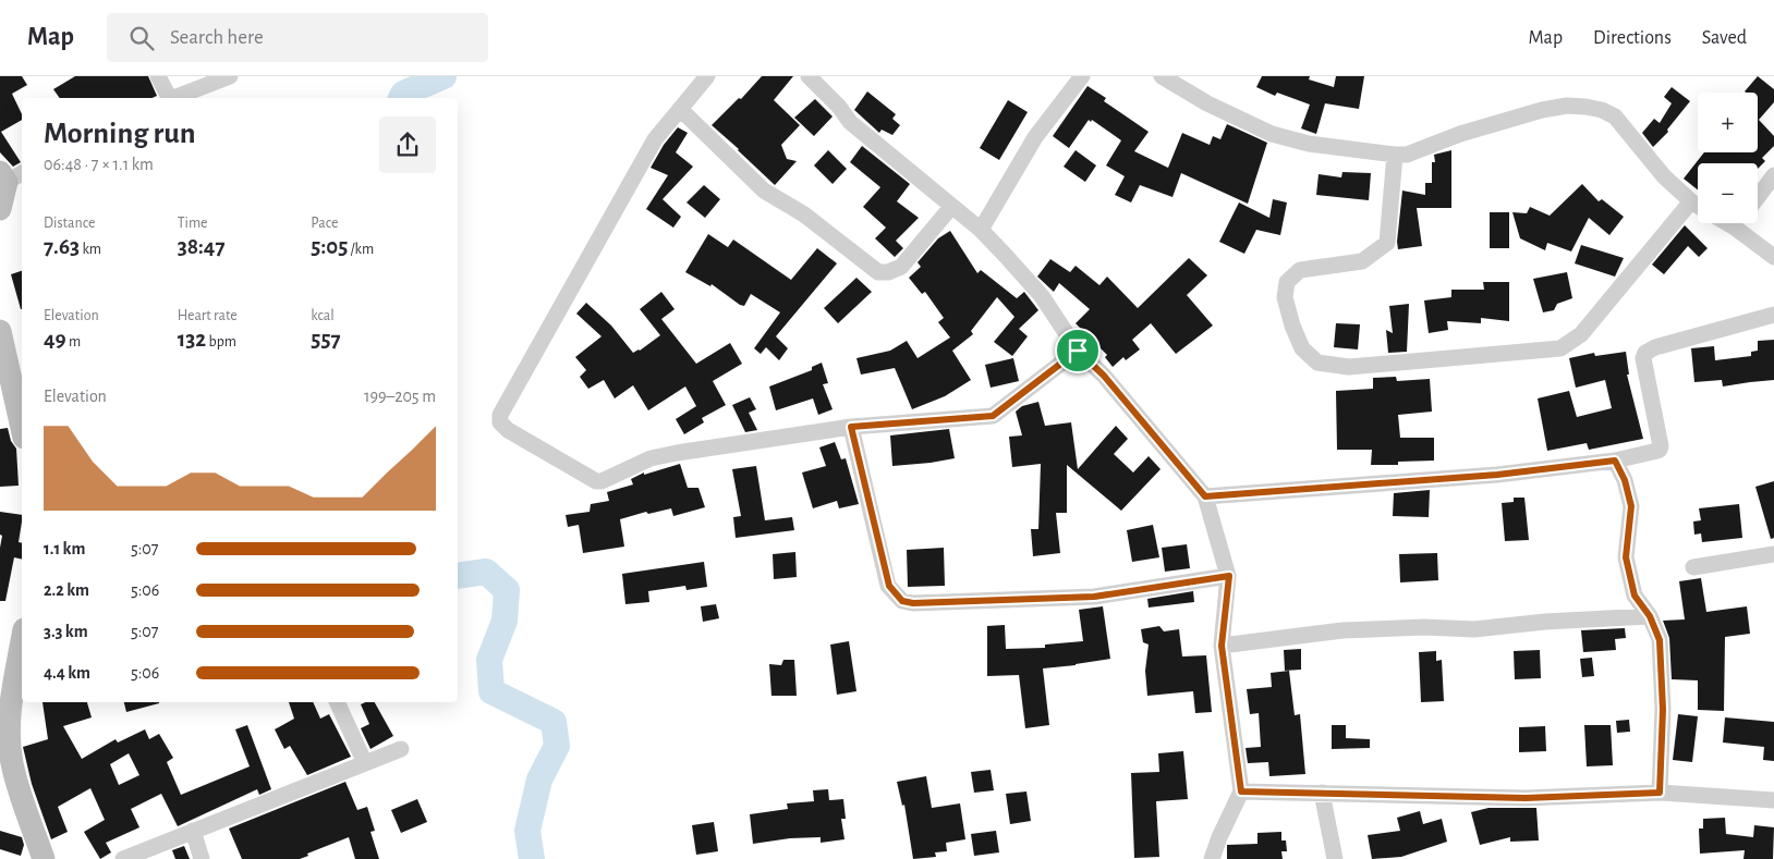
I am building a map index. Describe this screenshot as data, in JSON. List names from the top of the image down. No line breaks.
{"page":{"header":"Map","search":"Search here","nav":["Map","Directions","Saved"],"map_buttons":["+","−"],"heading":["Morning run","06:48 · 7 × 1.1 km"],"stats":[["Distance","7.63 km"],["Time","38:47"],["Pace","5:05 /km"],["Elevation","49 m"],["Heart rate","132 bpm"],["kcal","557"]],"chart":["Elevation","199–205 m"],"list":[{"name":"1.1 km","note":"5:07"},{"name":"2.2 km","note":"5:06"},{"name":"3.3 km","note":"5:07"},{"name":"4.4 km","note":"5:06"}]}}
